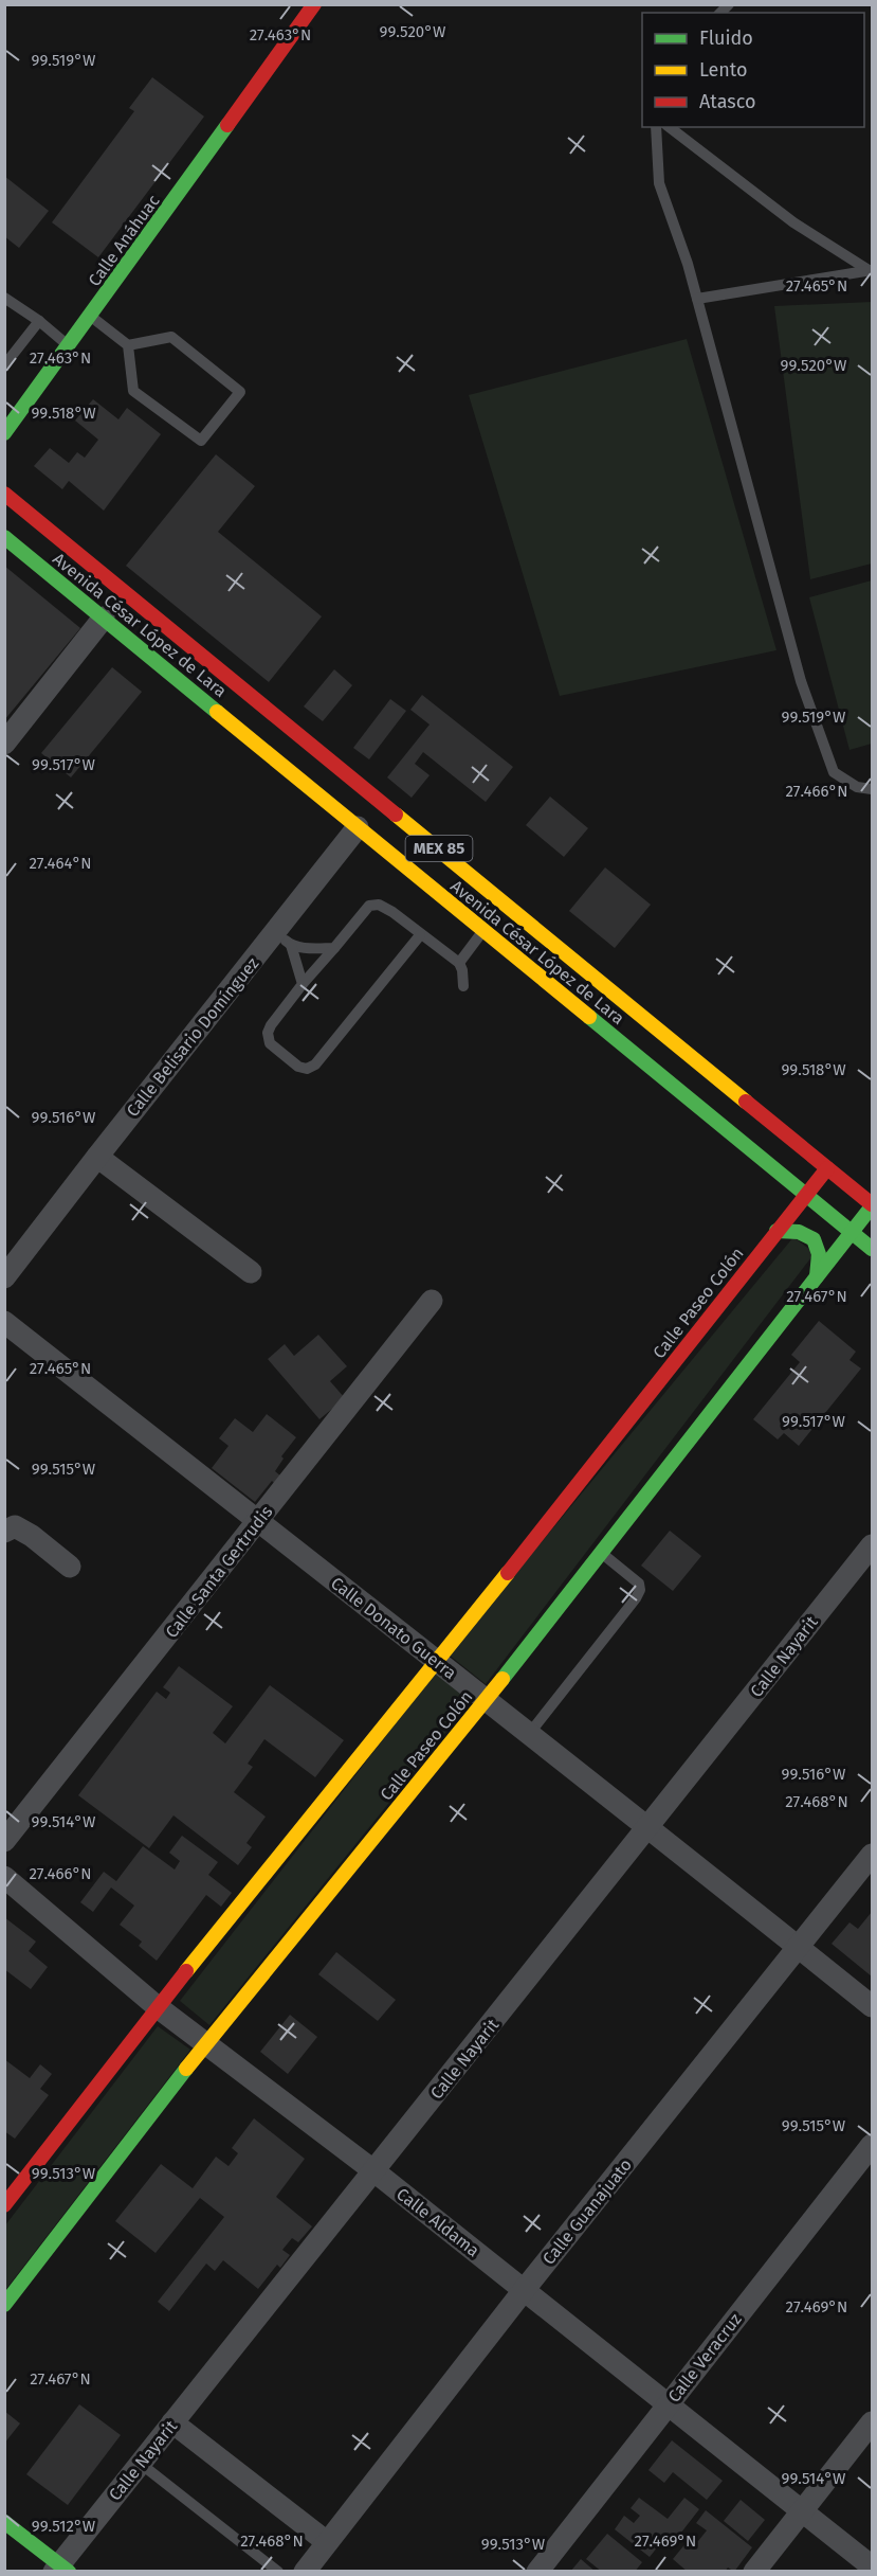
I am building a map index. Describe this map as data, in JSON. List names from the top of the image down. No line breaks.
{"streets":{"main road":["Calle Anáhuac","Avenida César López de Lara","MEX 85","Calle Paseo Colón"],"street":["Calle Belisario Domínguez","Calle Santa Gertrudis","Calle Donato Guerra","Calle Nayarit","Calle Guanajuato","Calle Aldama","Calle Veracruz"]},"crossings":[["Avenida César López de Lara","Calle Belisario Domínguez"],["Avenida César López de Lara","Calle Paseo Colón"],["Calle Paseo Colón","Calle Donato Guerra"],["Calle Paseo Colón","Calle Aldama"],["Calle Santa Gertrudis","Calle Donato Guerra"],["Calle Donato Guerra","Calle Nayarit"],["Calle Donato Guerra","Calle Guanajuato"],["Calle Nayarit","Calle Aldama"],["Calle Guanajuato","Calle Aldama"],["Calle Aldama","Calle Veracruz"]],"legend":["Fluido","Lento","Atasco"],"coordinates":["99.520°W","27.463°N","99.519°W","27.465°N","99.518°W","99.517°W","27.466°N","27.464°N","99.516°W","27.467°N","99.515°W","27.468°N","99.514°W","99.513°W","27.469°N","99.512°W"]}
